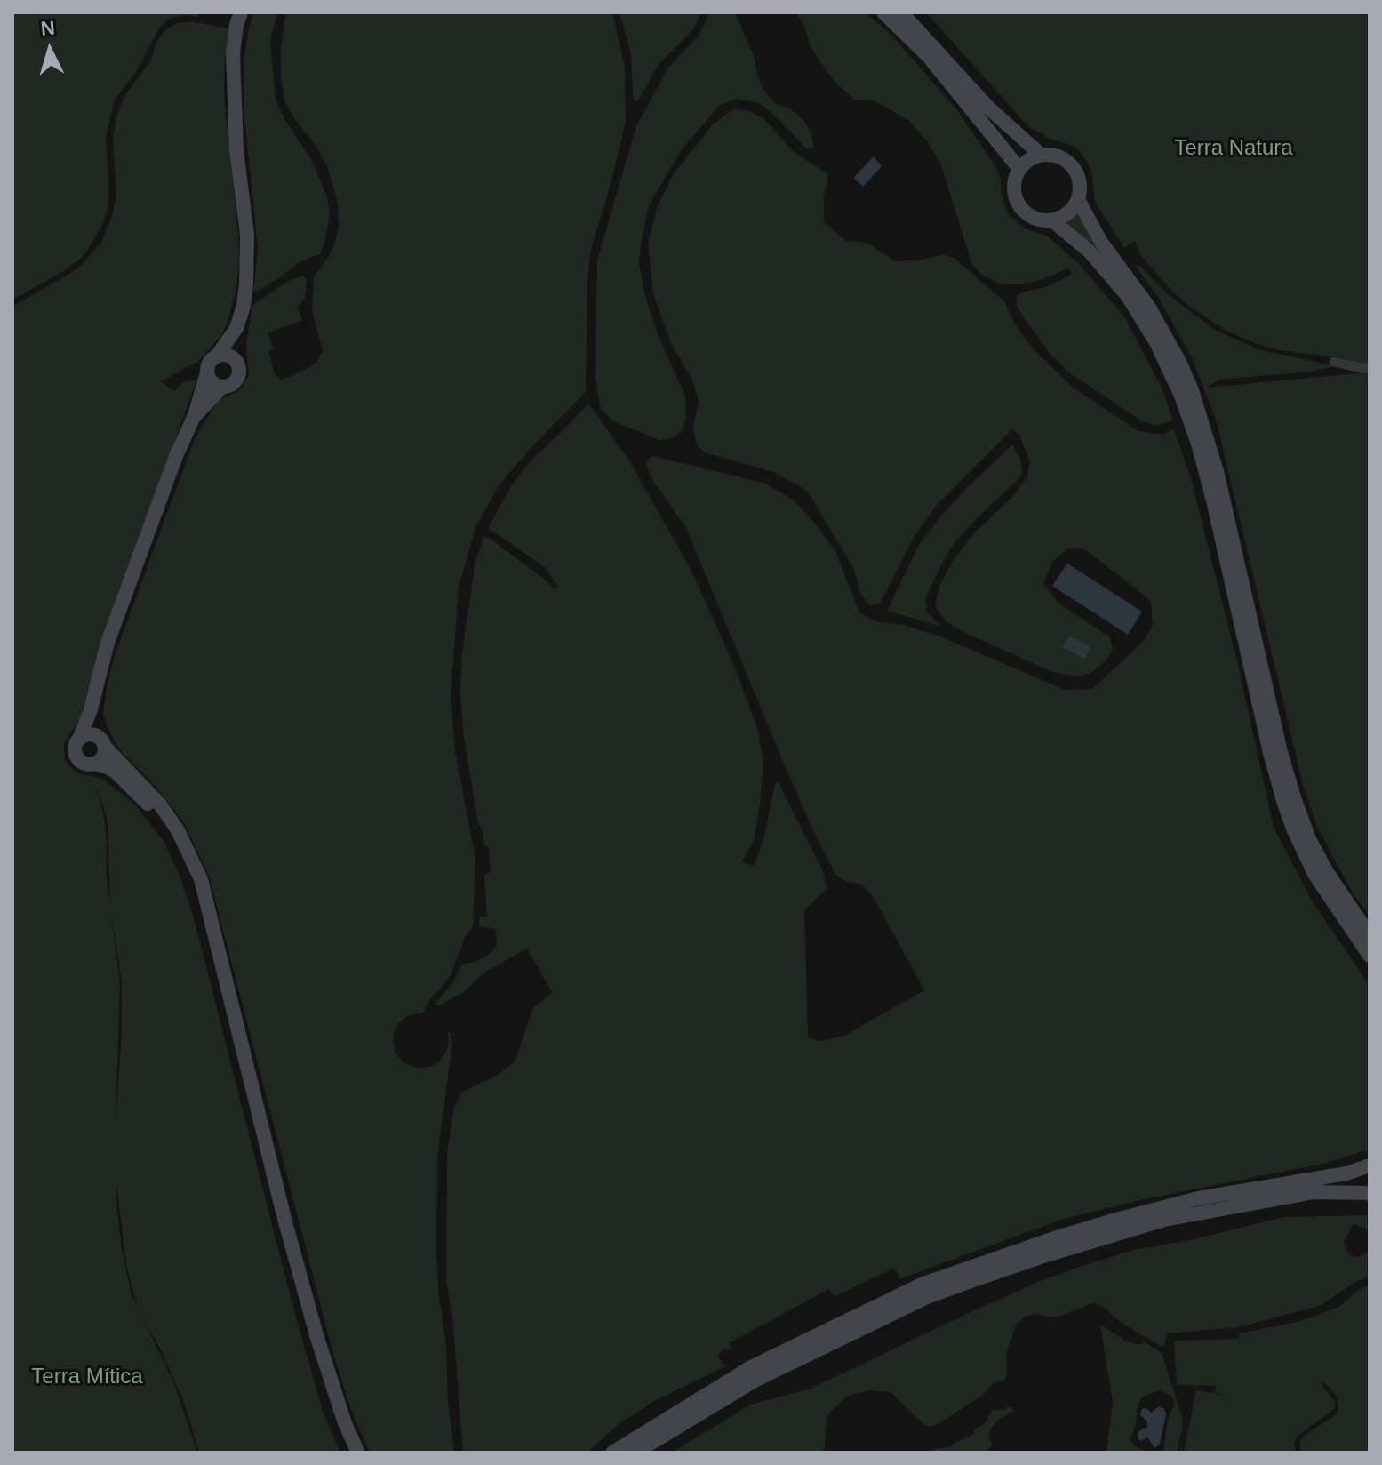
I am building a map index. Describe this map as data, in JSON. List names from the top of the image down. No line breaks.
{"parks":["Terra Natura","Terra Mítica"],"north":"top"}
